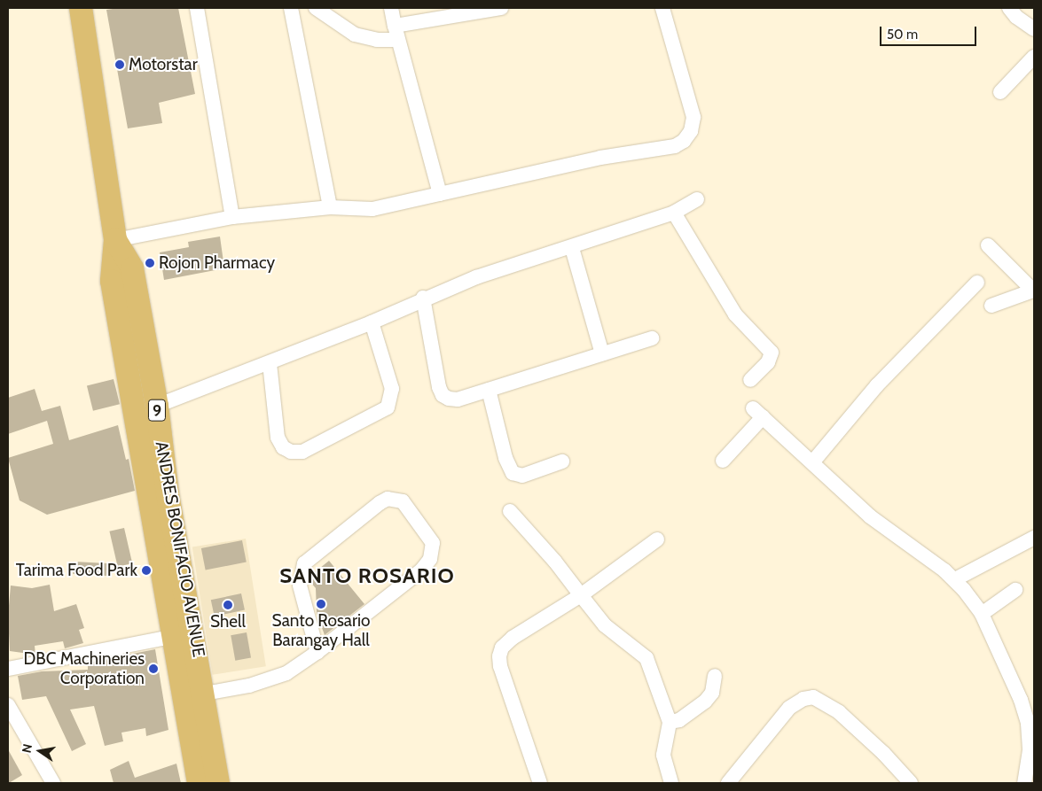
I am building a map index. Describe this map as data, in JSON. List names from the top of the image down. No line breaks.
{"streets":{"highway":["9","ANDRES BONIFACIO AVENUE"]},"districts":["SANTO ROSARIO"],"places":["Motorstar","Rojon Pharmacy","Tarima Food Park","Santo Rosario Barangay Hall","Shell","DBC Machineries Corporation"],"scale_bar":"50 m","north":"left"}
